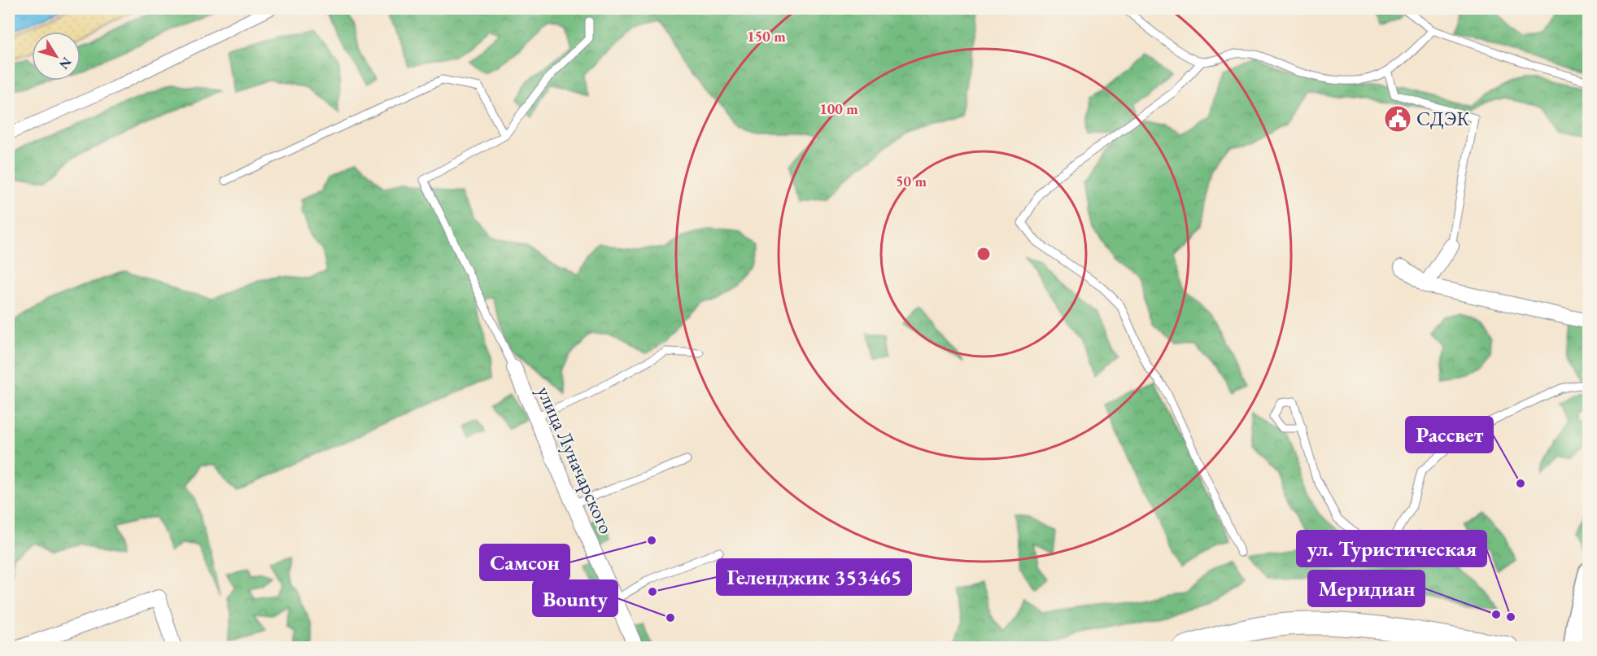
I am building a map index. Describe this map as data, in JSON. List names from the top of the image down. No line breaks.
{"streets":{"street":["улица Луначарского"]},"places":{"public building":["СДЭК"],"other":["Рассвет","Самсон","Геленджик 353465","Меридиан","ул. Туристическая","Bounty"]},"north":"bottom right","rings":["150 m","100 m","50 m"]}
